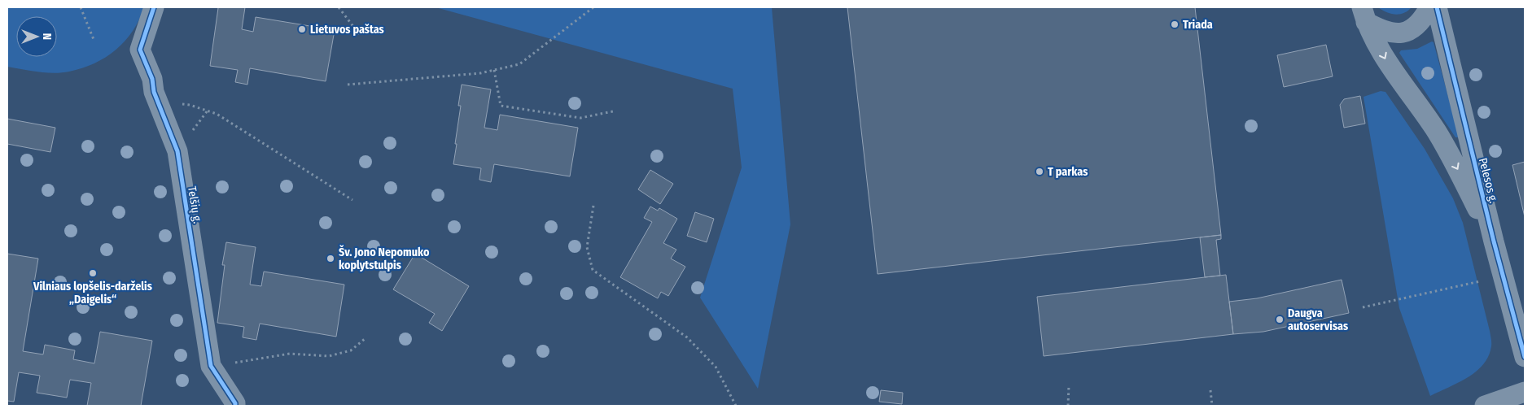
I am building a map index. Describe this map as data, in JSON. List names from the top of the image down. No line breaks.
{"streets":{"street":["Pelesos g.","Telšių g."]},"places":["Triada","Lietuvos paštas","T parkas","Šv. Jono Nepomuko koplytstulpis","Vilniaus lopšelis-darželis „Daigelis“","Daugva autoservisas"],"north":"right"}
